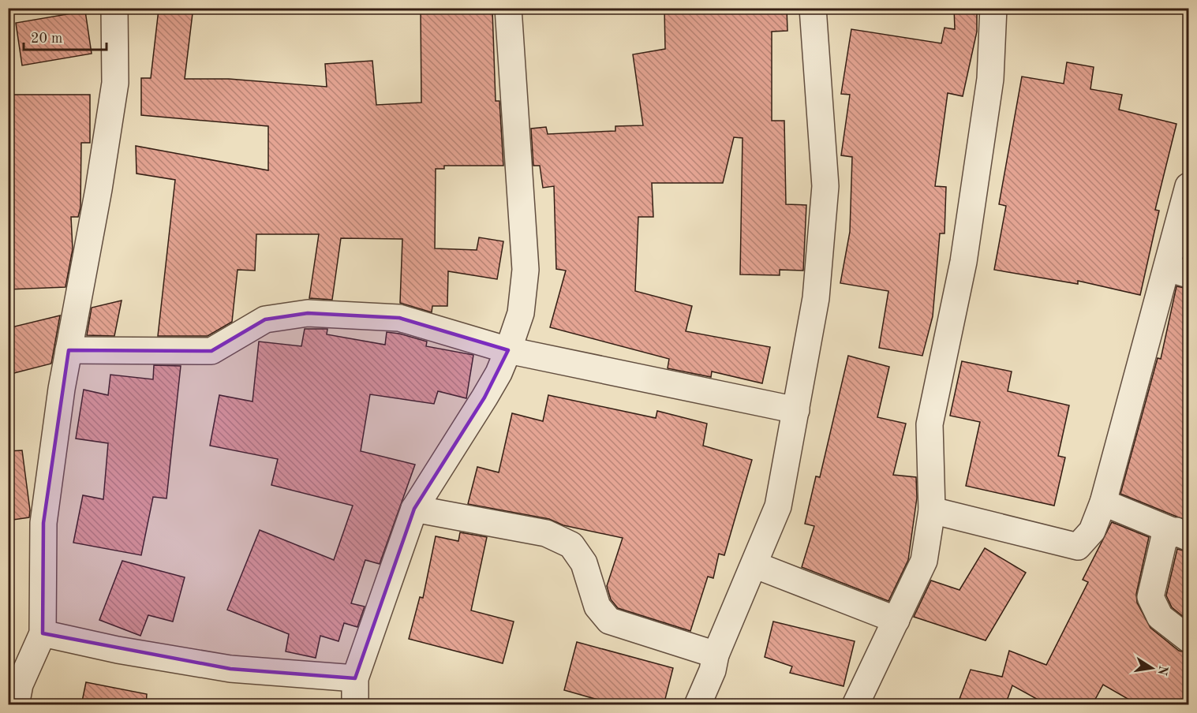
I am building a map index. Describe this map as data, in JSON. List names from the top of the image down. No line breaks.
{"scale_bar":"20 m","north":"right"}
